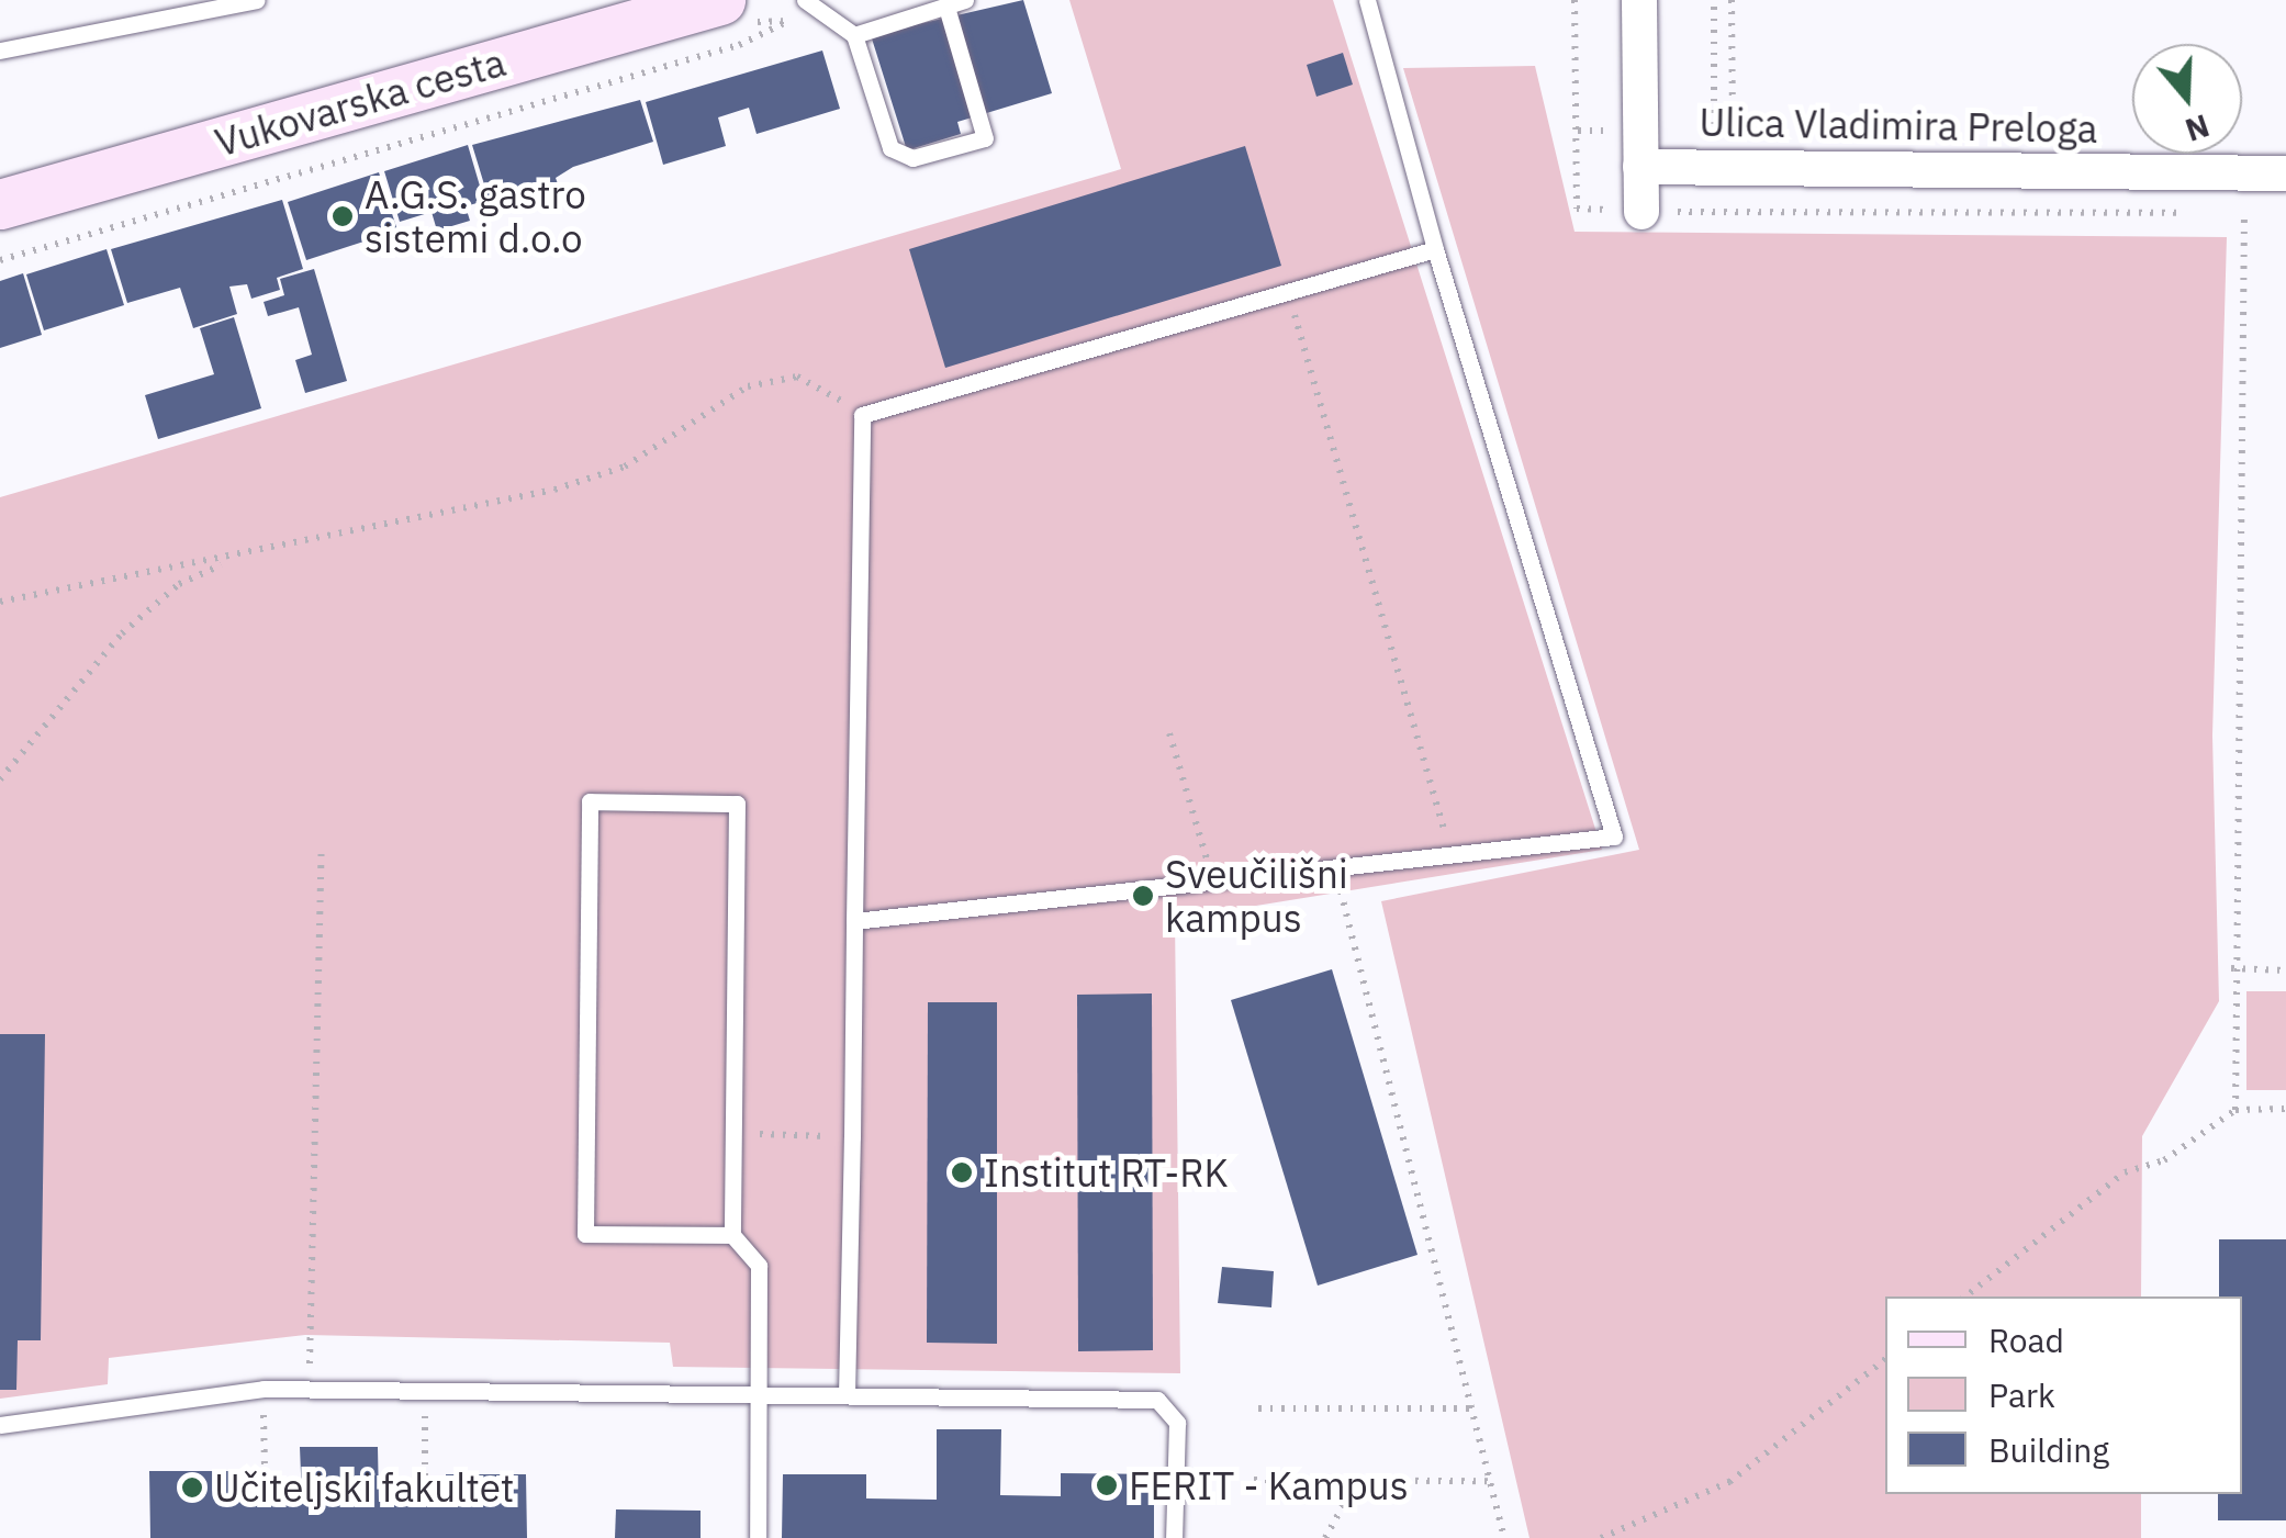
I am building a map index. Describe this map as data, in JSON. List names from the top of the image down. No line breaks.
{"streets":{"main road":["Vukovarska cesta"],"street":["Ulica Vladimira Preloga"]},"places":["A.G.S. gastro sistemi d.o.o","Sveučilišni kampus","Institut RT-RK","FERIT - Kampus","Učiteljski fakultet"],"legend":["Road","Park","Building"],"north":"bottom"}
